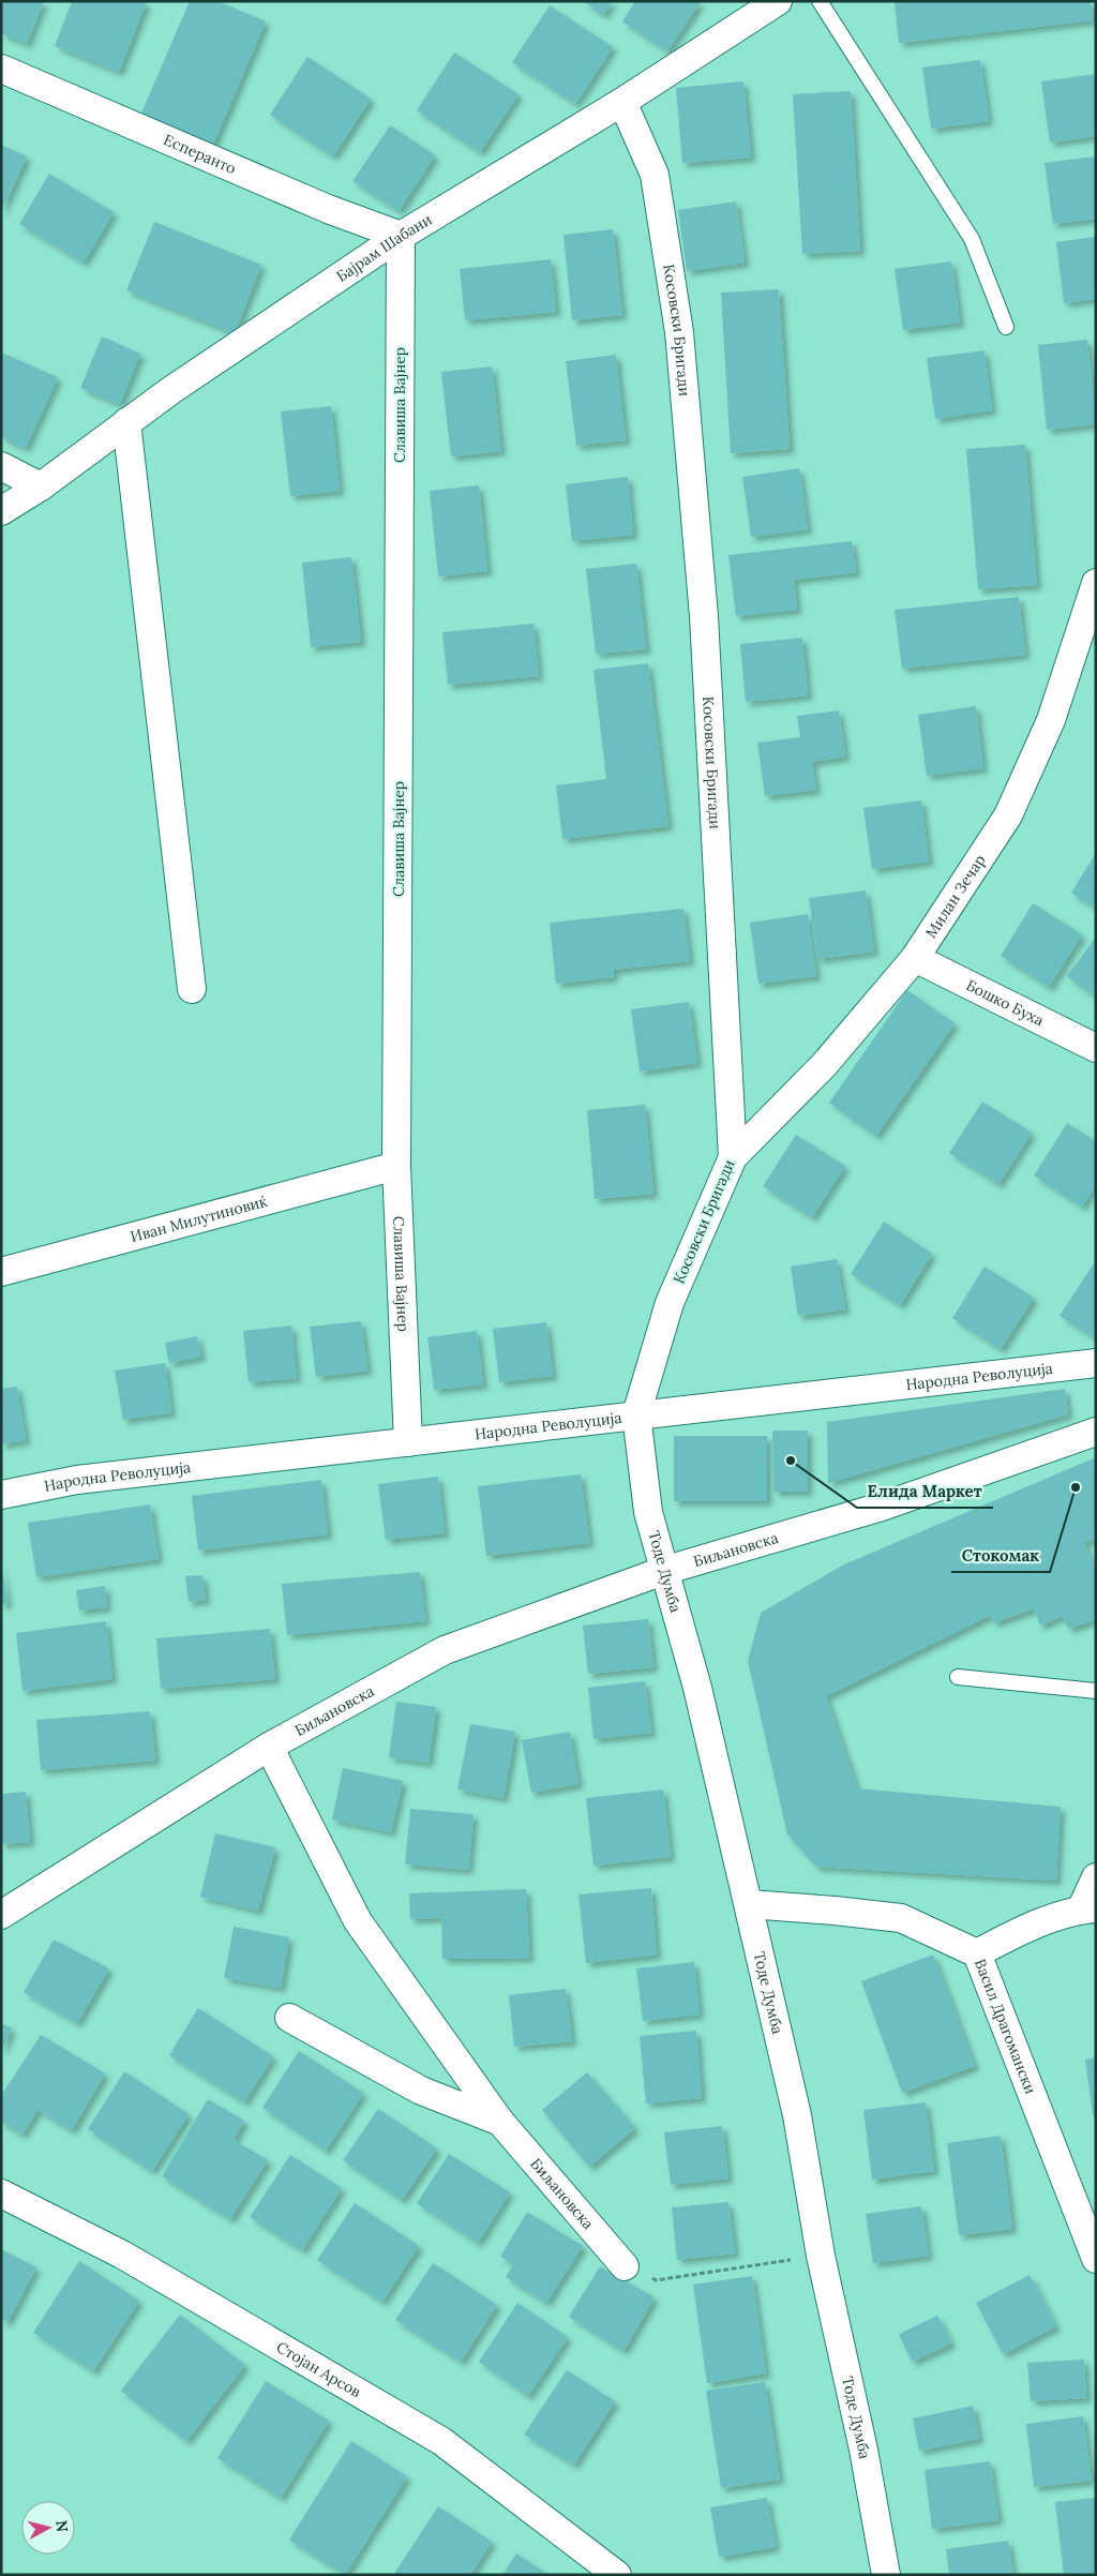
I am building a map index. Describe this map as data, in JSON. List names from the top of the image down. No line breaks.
{"streets":{"street":["Есперанто","Бајрам Шабани","Косовски Бригади","Славиша Вајнер","Милан Зечар","Бошко Буха","Иван Милутиновиќ","Народна Револуција","Биљановска","Тоде Думба","Васил Драгомански","Стојан Арсов"]},"crossings":[["Есперанто","Бајрам Шабани"],["Есперанто","Славиша Вајнер"],["Бајрам Шабани","Косовски Бригади"],["Бајрам Шабани","Славиша Вајнер"],["Косовски Бригади","Милан Зечар"],["Косовски Бригади","Народна Револуција"],["Косовски Бригади","Тоде Думба"],["Славиша Вајнер","Иван Милутиновиќ"],["Славиша Вајнер","Народна Револуција"],["Милан Зечар","Бошко Буха"],["Народна Револуција","Тоде Думба"],["Биљановска","Тоде Думба"],["Тоде Думба","Васил Драгомански"]],"places":["Елида Маркет","Стокомак"],"north":"right"}
